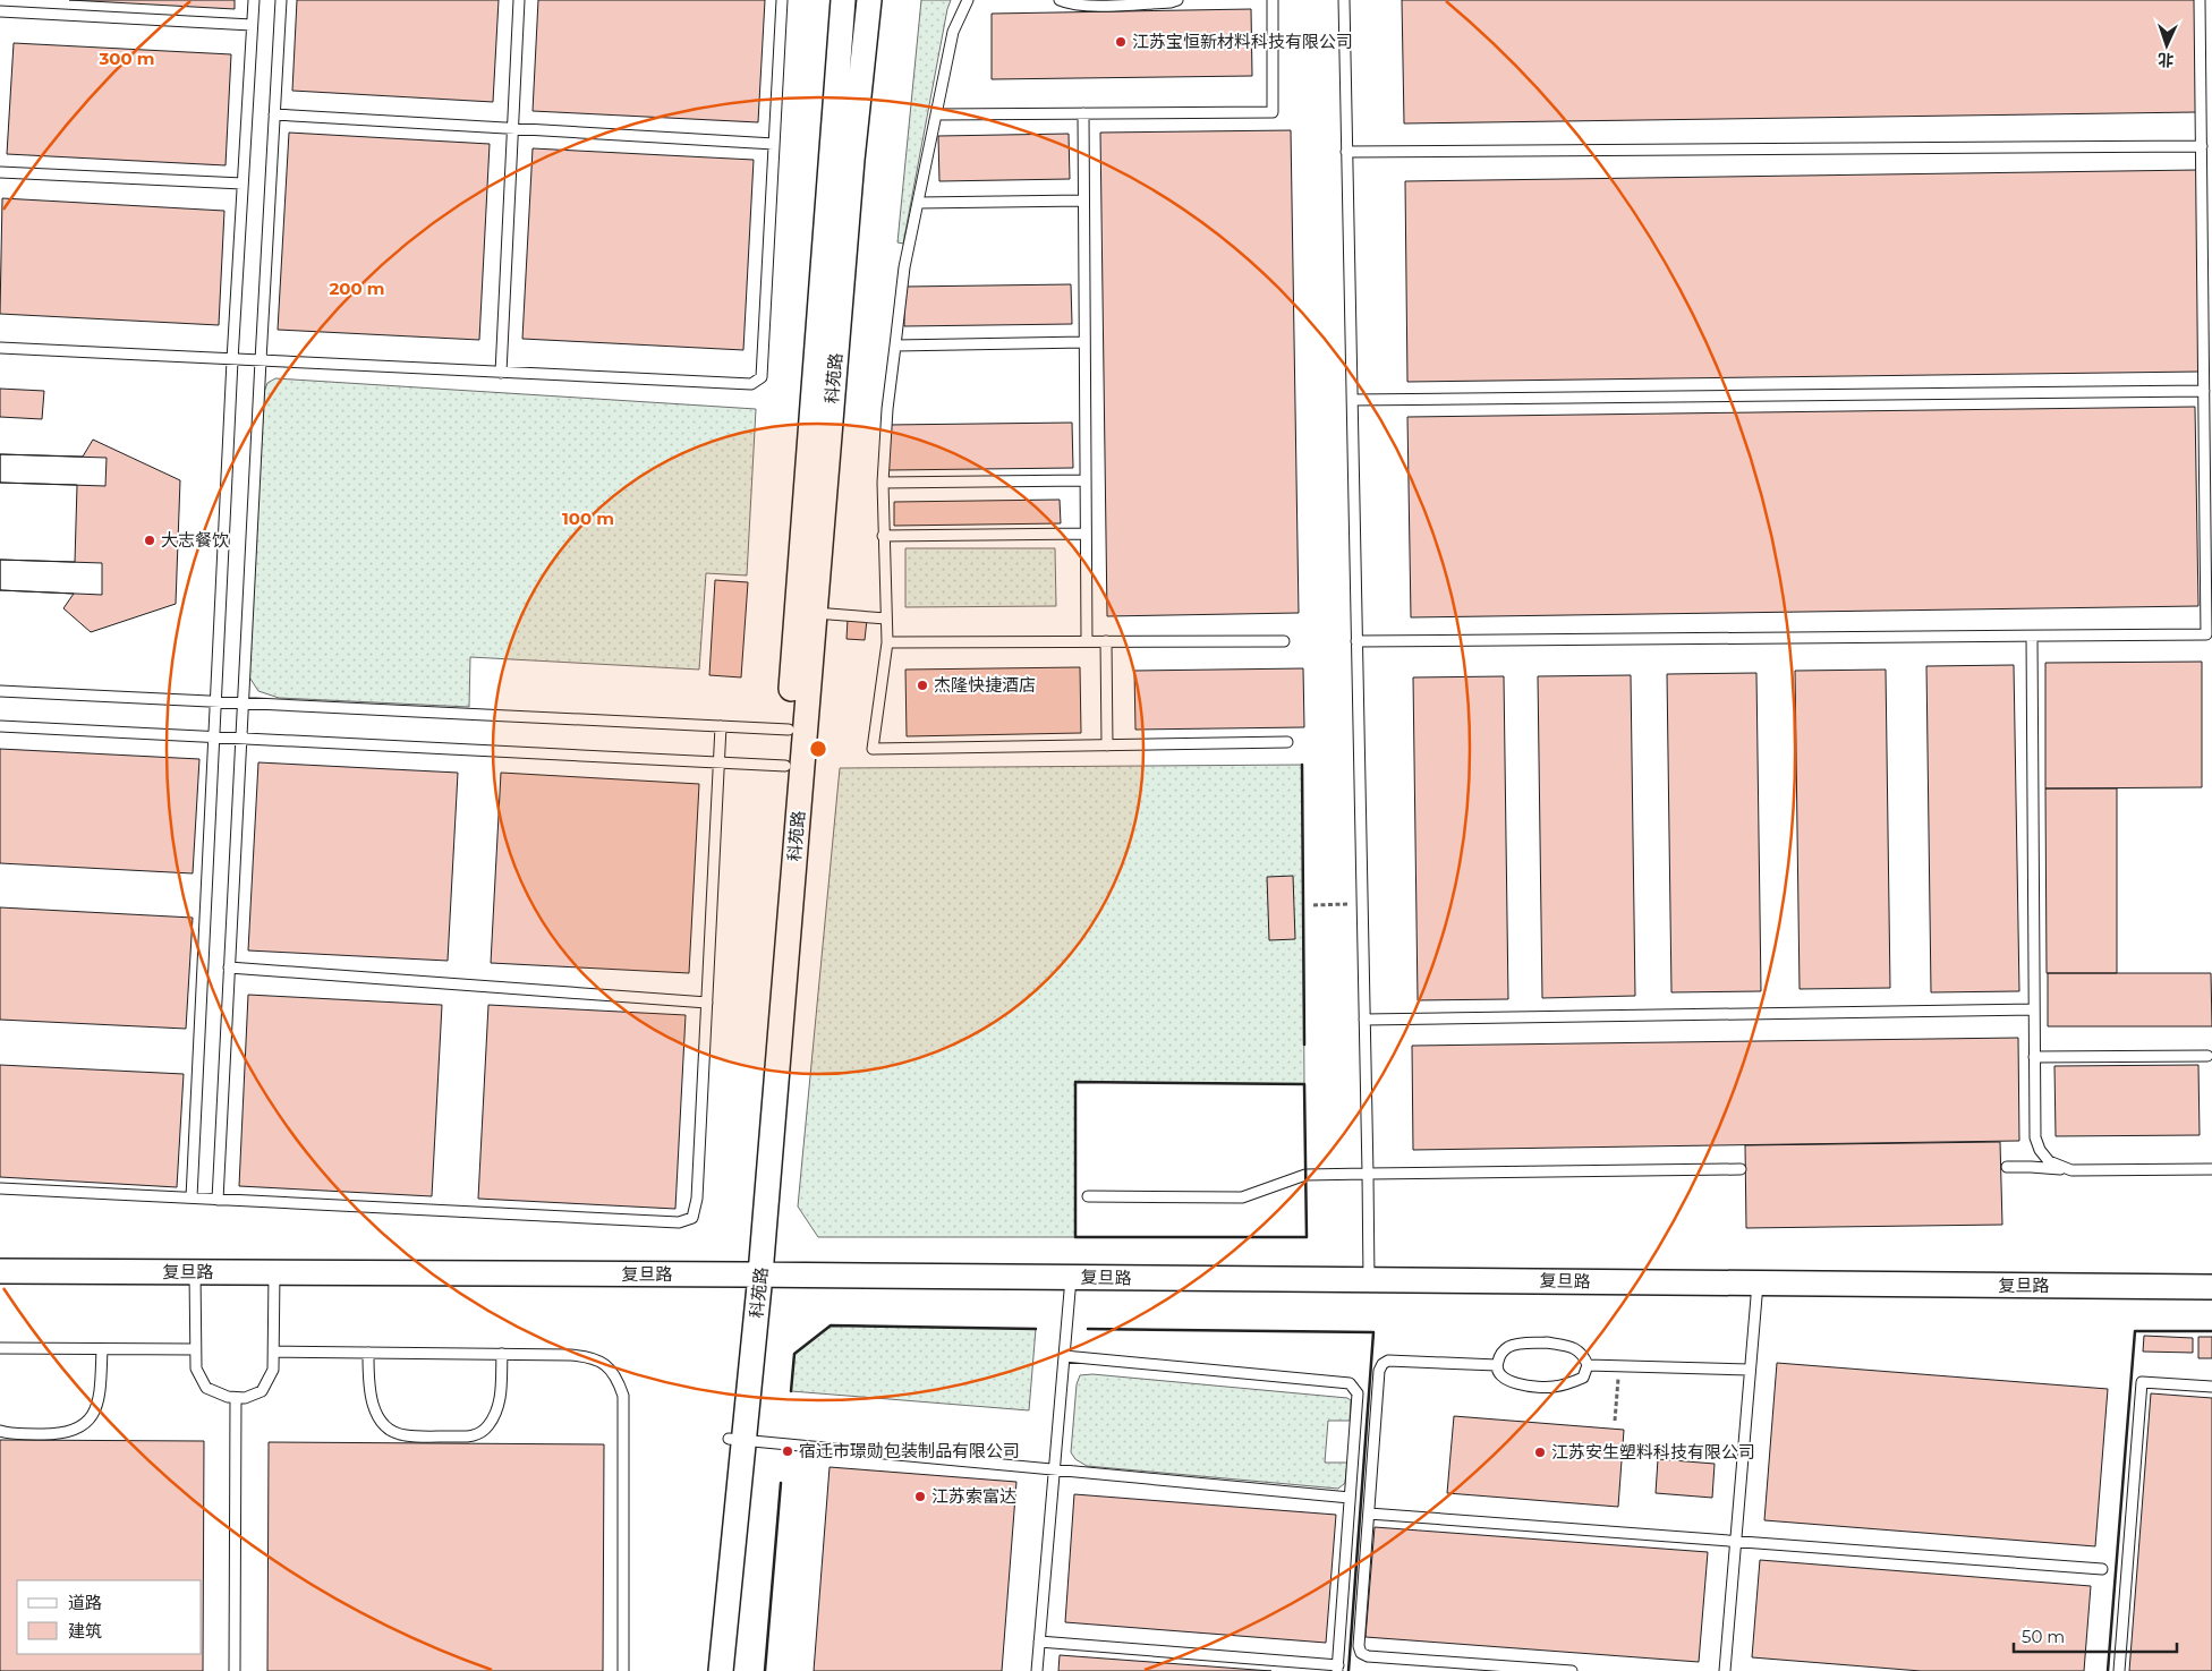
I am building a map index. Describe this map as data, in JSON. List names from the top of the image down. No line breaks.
{"streets":{"street":["科苑路","复旦路"]},"crossings":[["科苑路","复旦路"]],"places":["江苏宝恒新材料科技有限公司","大志餐饮","杰隆快捷酒店","宿迁市璟勋包装制品有限公司","江苏安生塑料科技有限公司","江苏索富达"],"legend":["道路","建筑"],"scale_bar":"50 m","north":"bottom","rings":["300 m","200 m","100 m"]}
